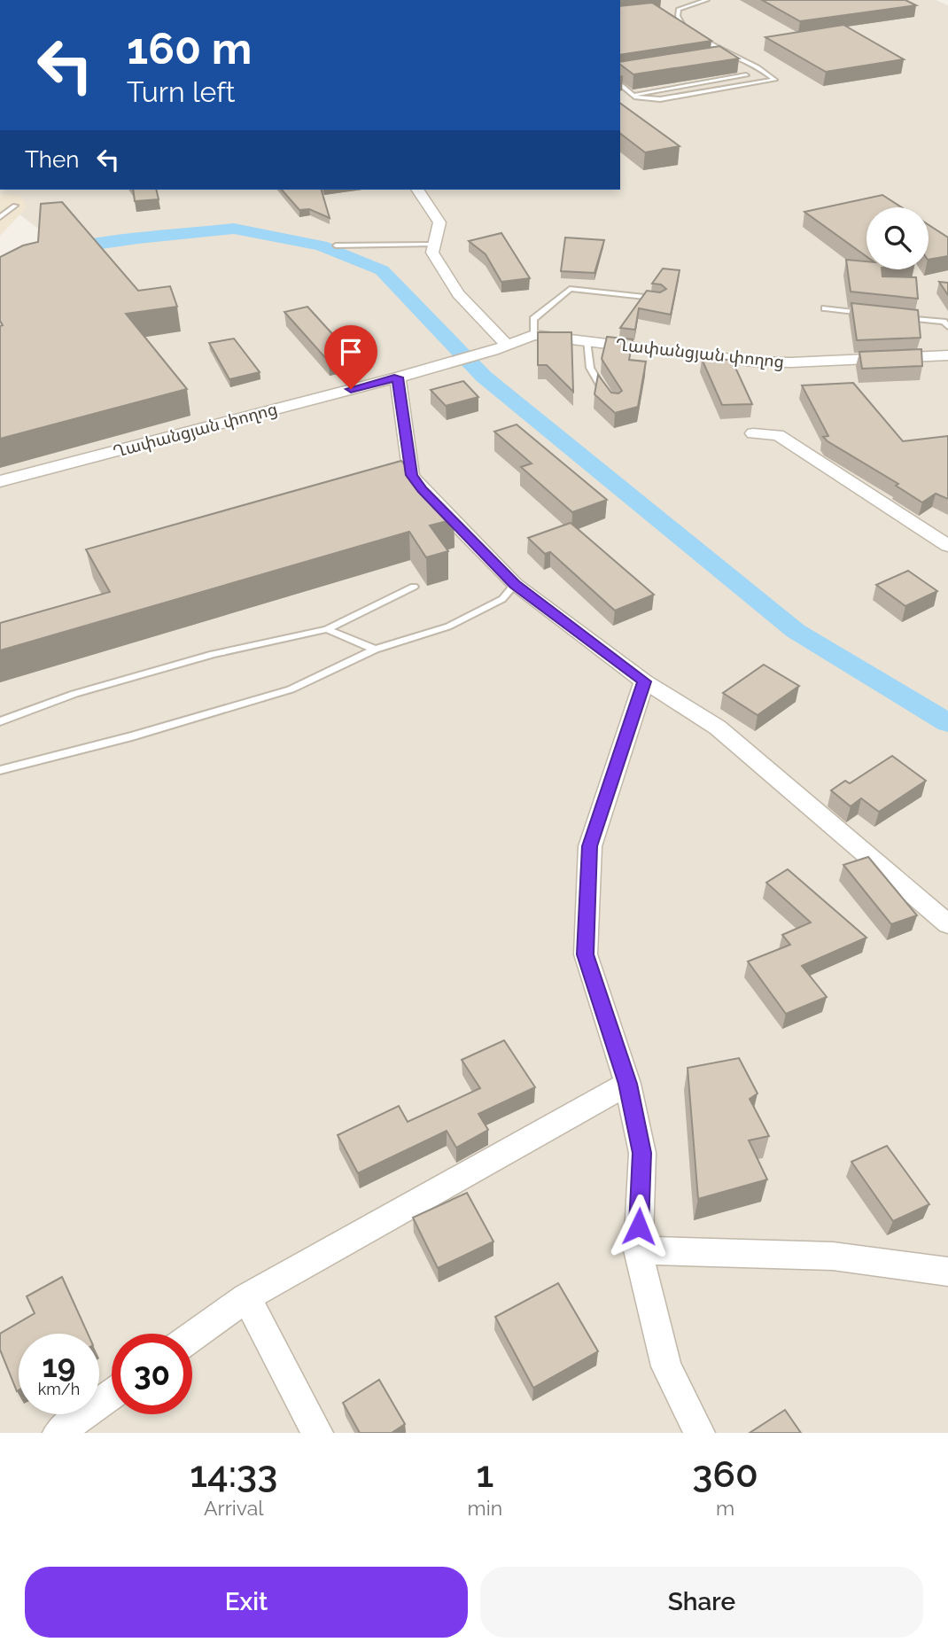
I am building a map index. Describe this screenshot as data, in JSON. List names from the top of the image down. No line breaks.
{"streets":{"street":["Ղափանցյան փողոց"]},"page":{"turn":["160 m","Turn left"],"then":"Then","speed":"19 km/h","limit":"30","eta":["14:33","Arrival","1","min","360","m"],"buttons":["Exit","Share"]}}
